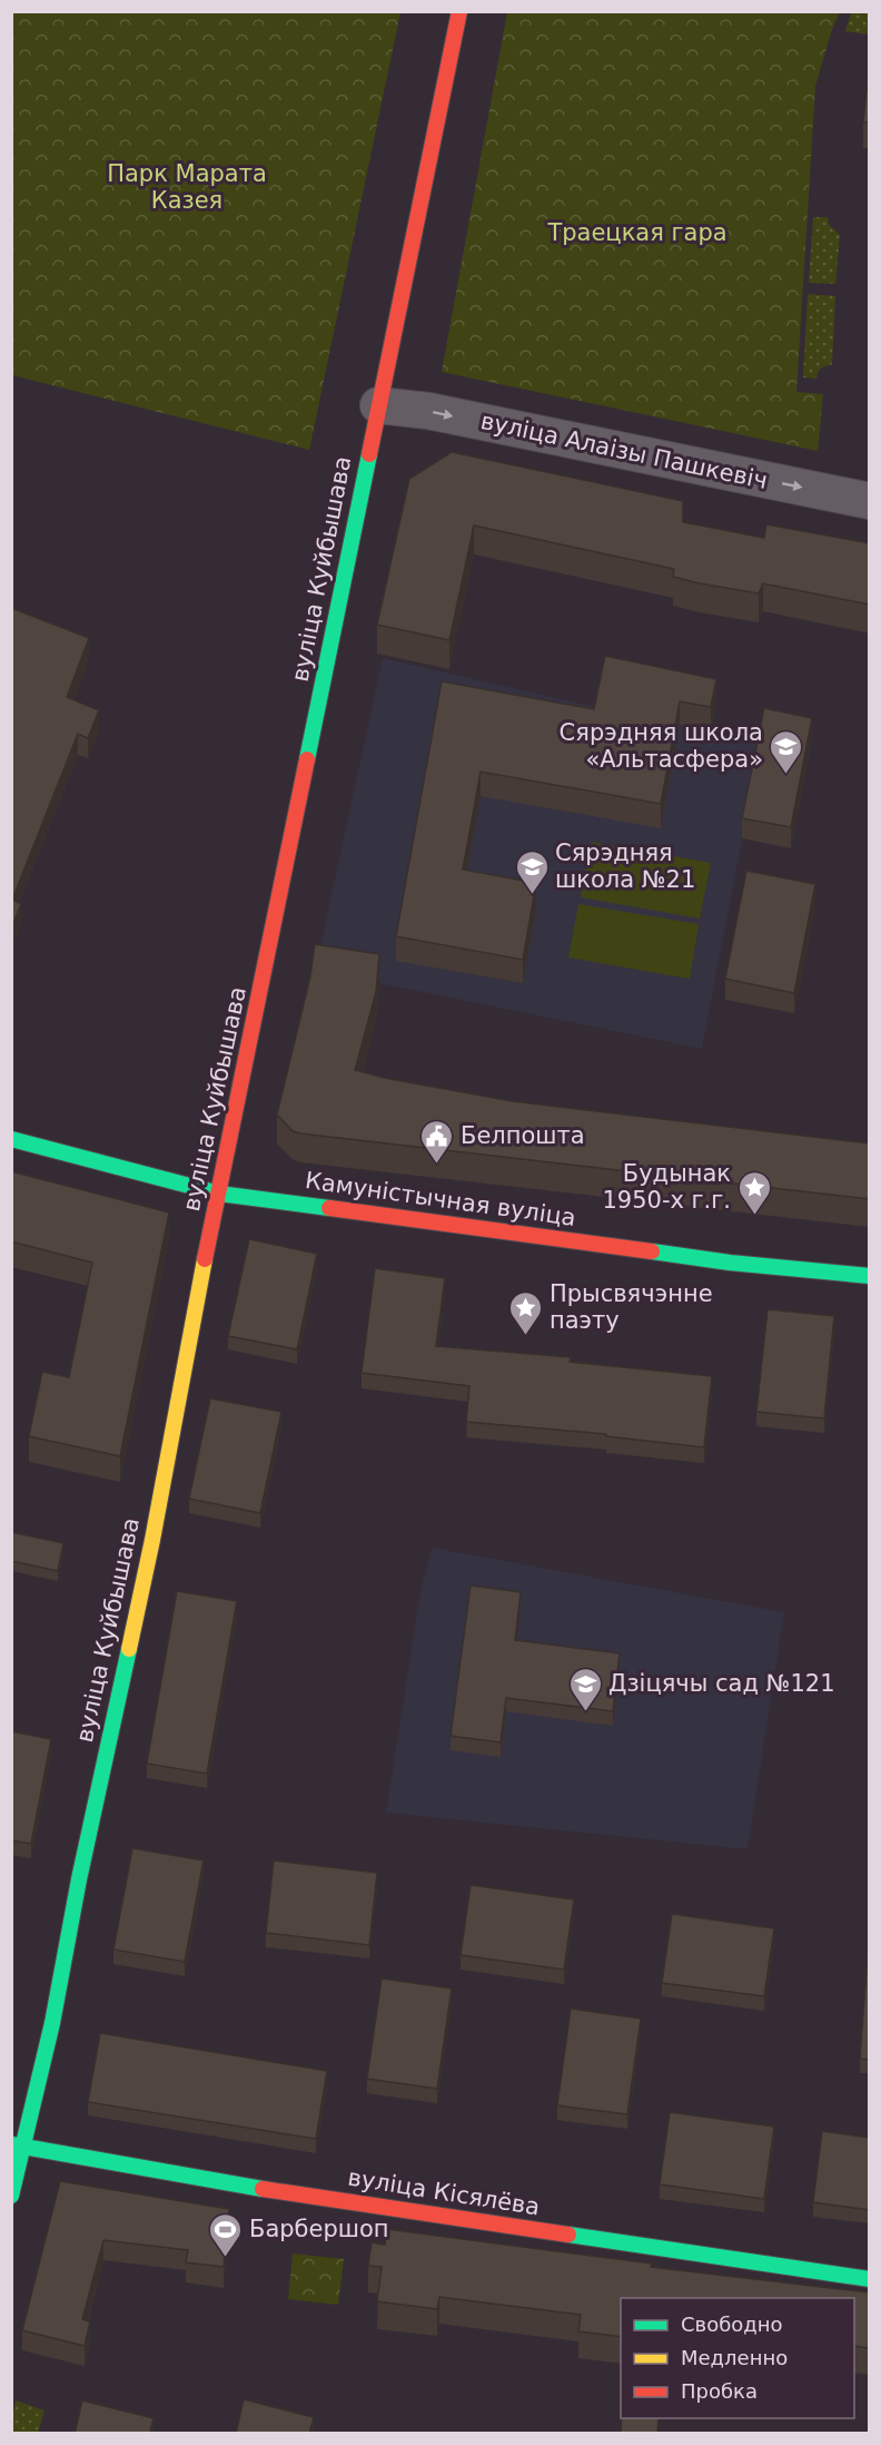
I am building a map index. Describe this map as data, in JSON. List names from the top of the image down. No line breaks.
{"streets":{"main road":["вуліца Куйбышава","Камуністычная вуліца","вуліца Кісялёва"],"street":["вуліца Алаізы Пашкевіч"]},"crossings":[["вуліца Алаізы Пашкевіч","вуліца Куйбышава"],["вуліца Куйбышава","Камуністычная вуліца"],["вуліца Куйбышава","вуліца Кісялёва"]],"one_way":["вуліца Алаізы Пашкевіч"],"parks":["Парк Марата Казея","Траецкая гара"],"places":{"school or university":["Сярэдняя школа «Альтасфера»","Сярэдняя школа №21","Дзіцячы сад №121"],"public building":["Белпошта"],"place":["Будынак 1950-х г.г.","Прысвячэнне паэту"],"sports":["Барбершоп"]},"legend":["Свободно","Медленно","Пробка"]}
